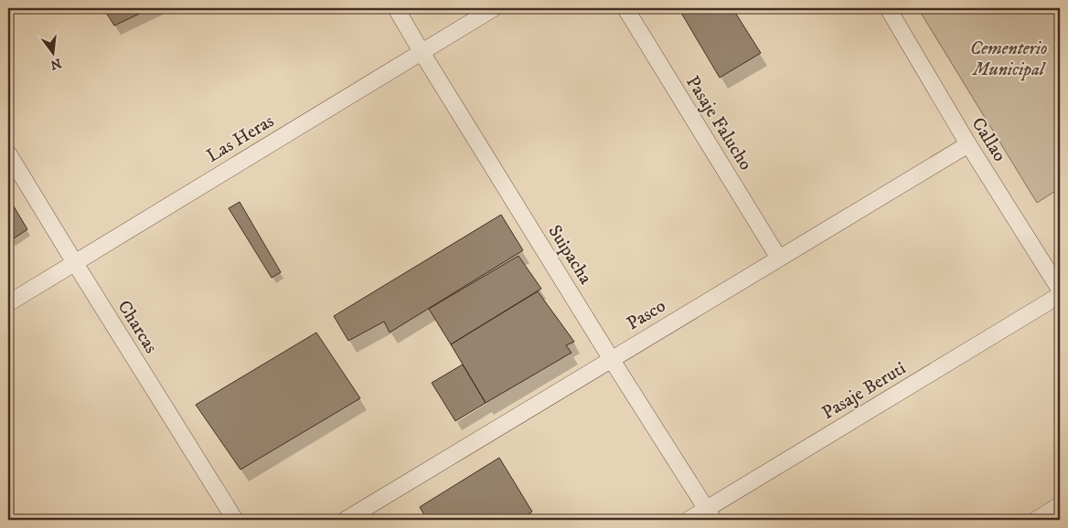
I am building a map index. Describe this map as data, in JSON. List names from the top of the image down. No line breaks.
{"streets":{"street":["Pasaje Falucho","Las Heras","Callao","Suipacha","Pasco","Charcas","Pasaje Beruti"]},"crossings":[["Pasaje Falucho","Pasco"],["Las Heras","Suipacha"],["Las Heras","Charcas"],["Callao","Pasco"],["Suipacha","Pasco"],["Suipacha","Pasaje Beruti"]],"parks":["Cementerio Municipal"],"north":"bottom"}
